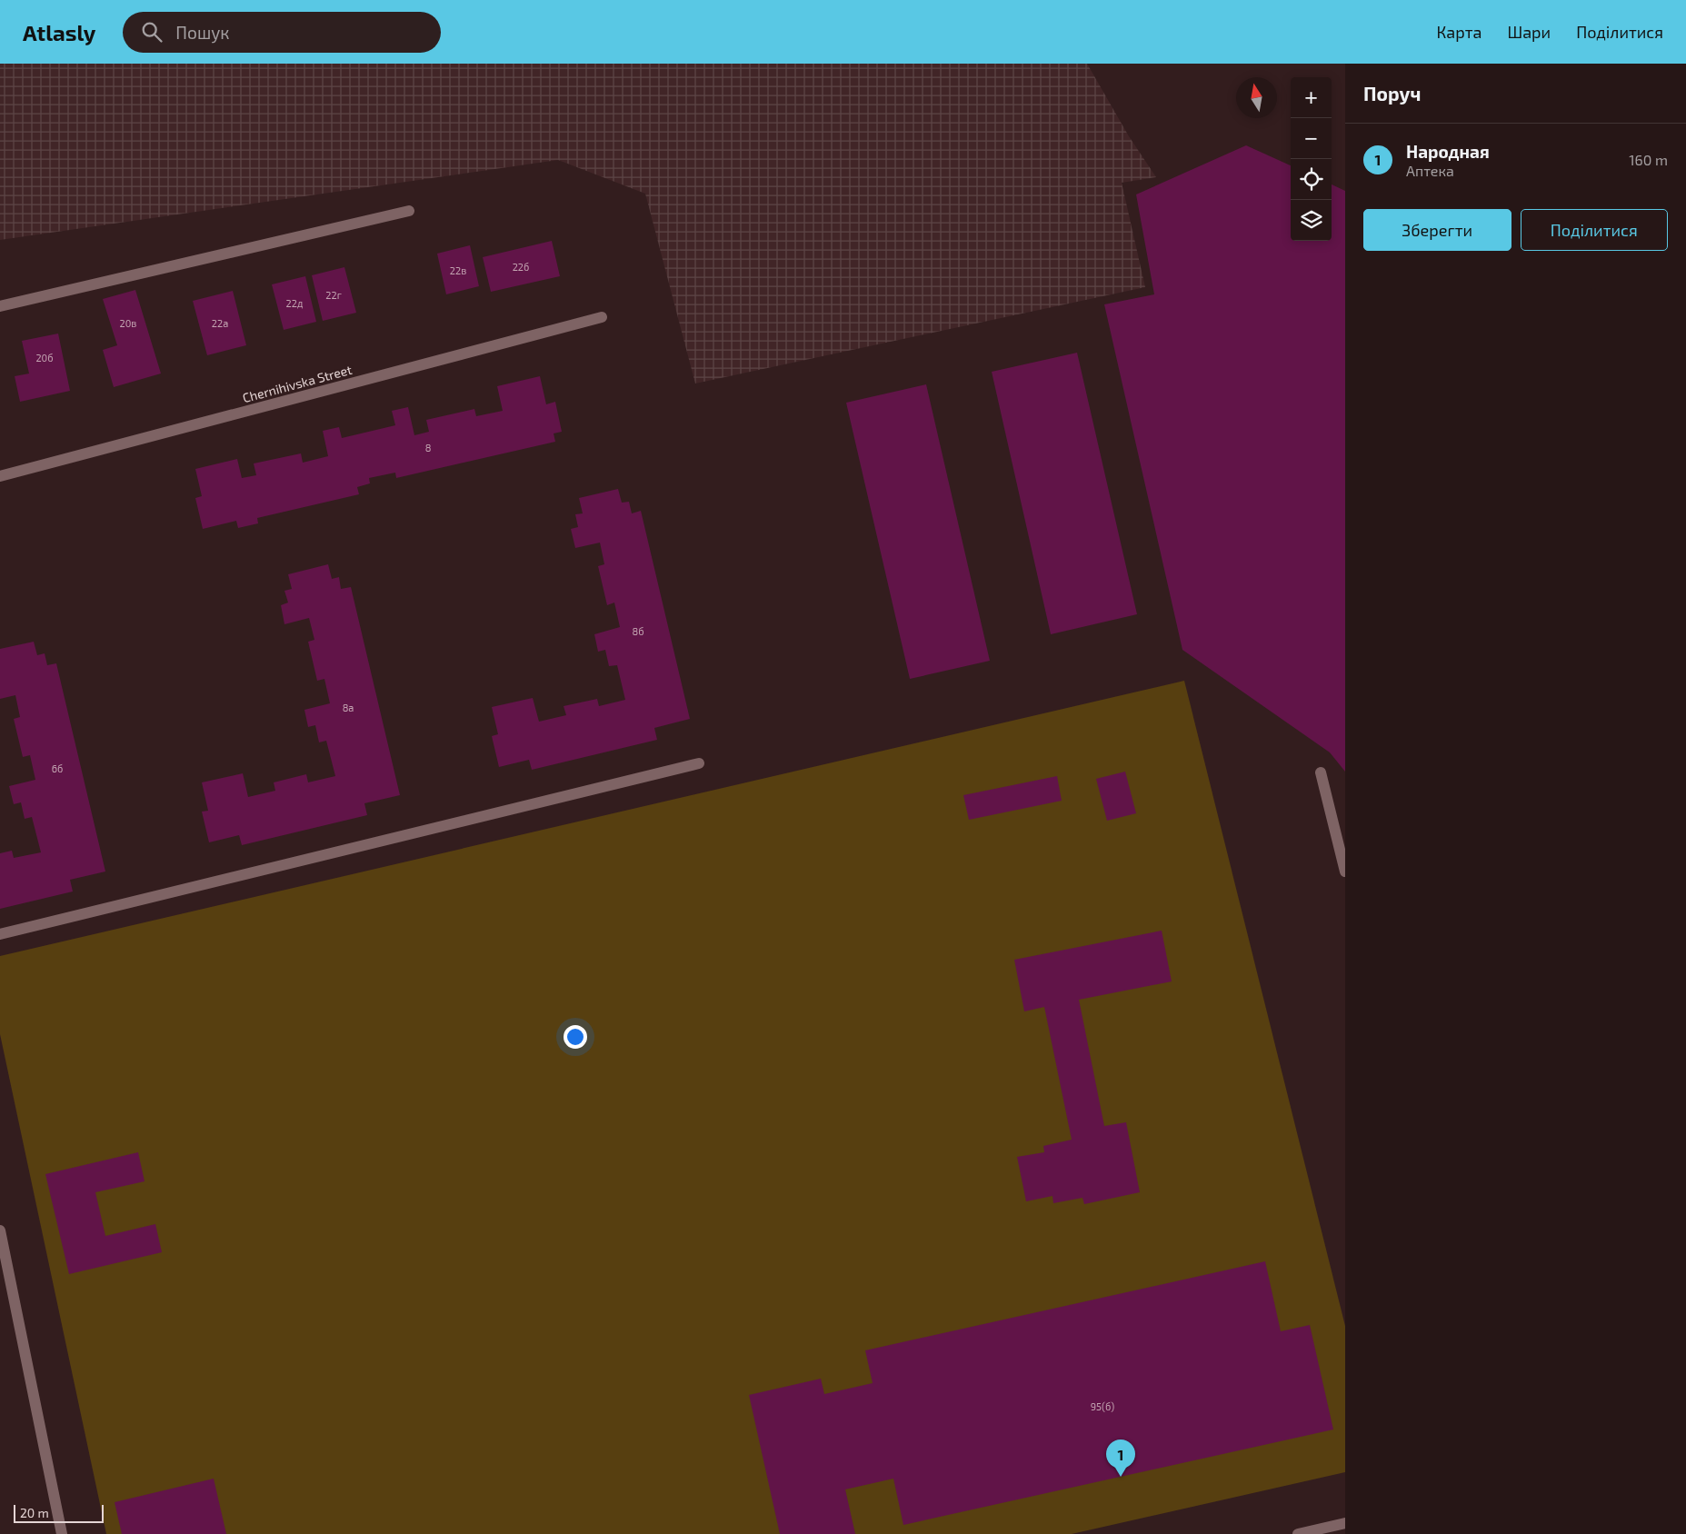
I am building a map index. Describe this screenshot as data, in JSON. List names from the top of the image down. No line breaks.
{"streets":{"street":["Chernihivska Street"]},"house_numbers":["22б","22в","22г","22д","20в","22а","20б","8","8б","8а","6б","95(б)"],"scale_bar":"20 m","north":"top","page":{"header":"Atlasly","search":"Пошук","nav":["Карта","Шари","Поділитися"],"heading":"Поруч","map_buttons":["+","−"],"list":[{"mark":"1","name":"Народная","note":"Аптека","value":"160 m"}],"buttons":["Зберегти","Поділитися"],"pins":"1","scale":"20 m"}}
